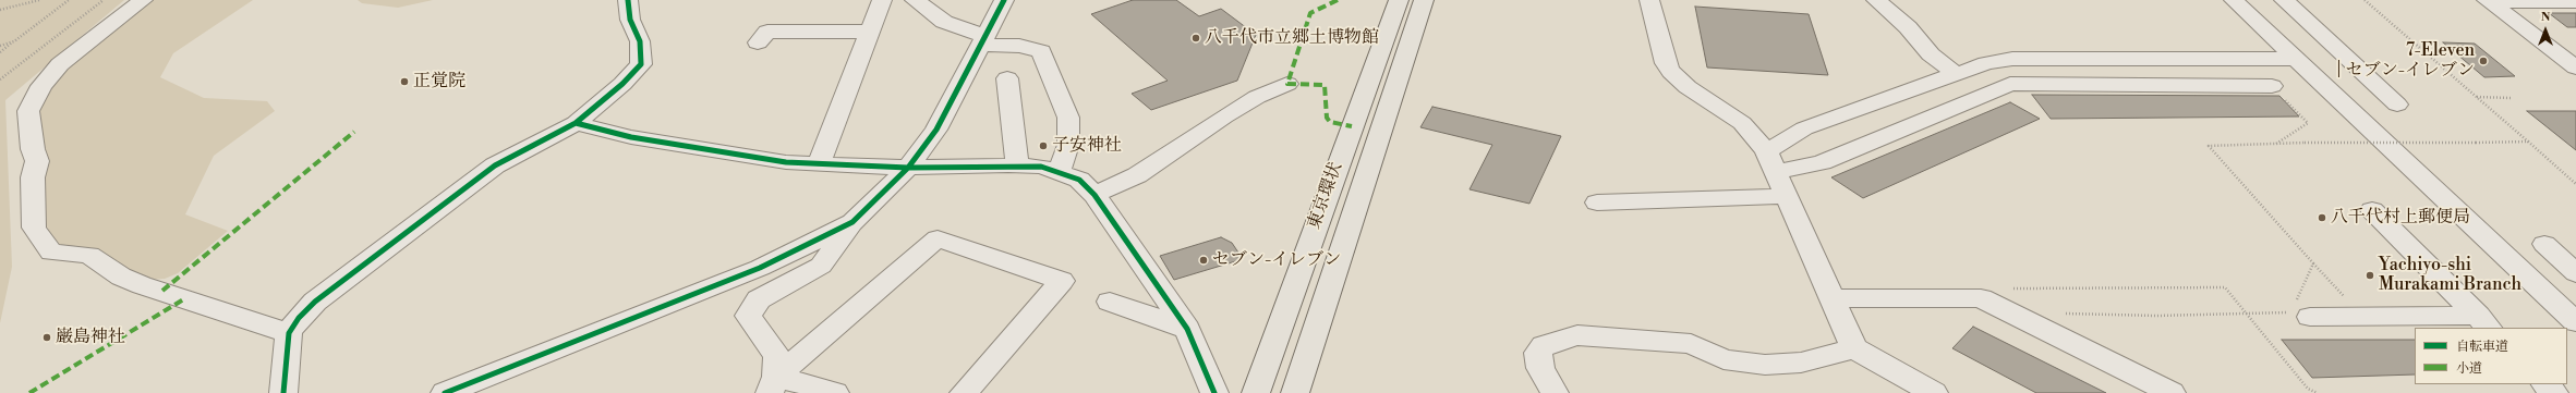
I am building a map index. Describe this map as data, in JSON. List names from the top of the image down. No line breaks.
{"streets":{"highway":["東京環状"]},"places":["八千代市立郷土博物館","7-Eleven | セブン-イレブン","正覚院","子安神社","八千代村上郵便局","セブン-イレブン","Yachiyo-shi Murakami Branch","巌島神社"],"legend":["自転車道","小道"],"north":"top"}
